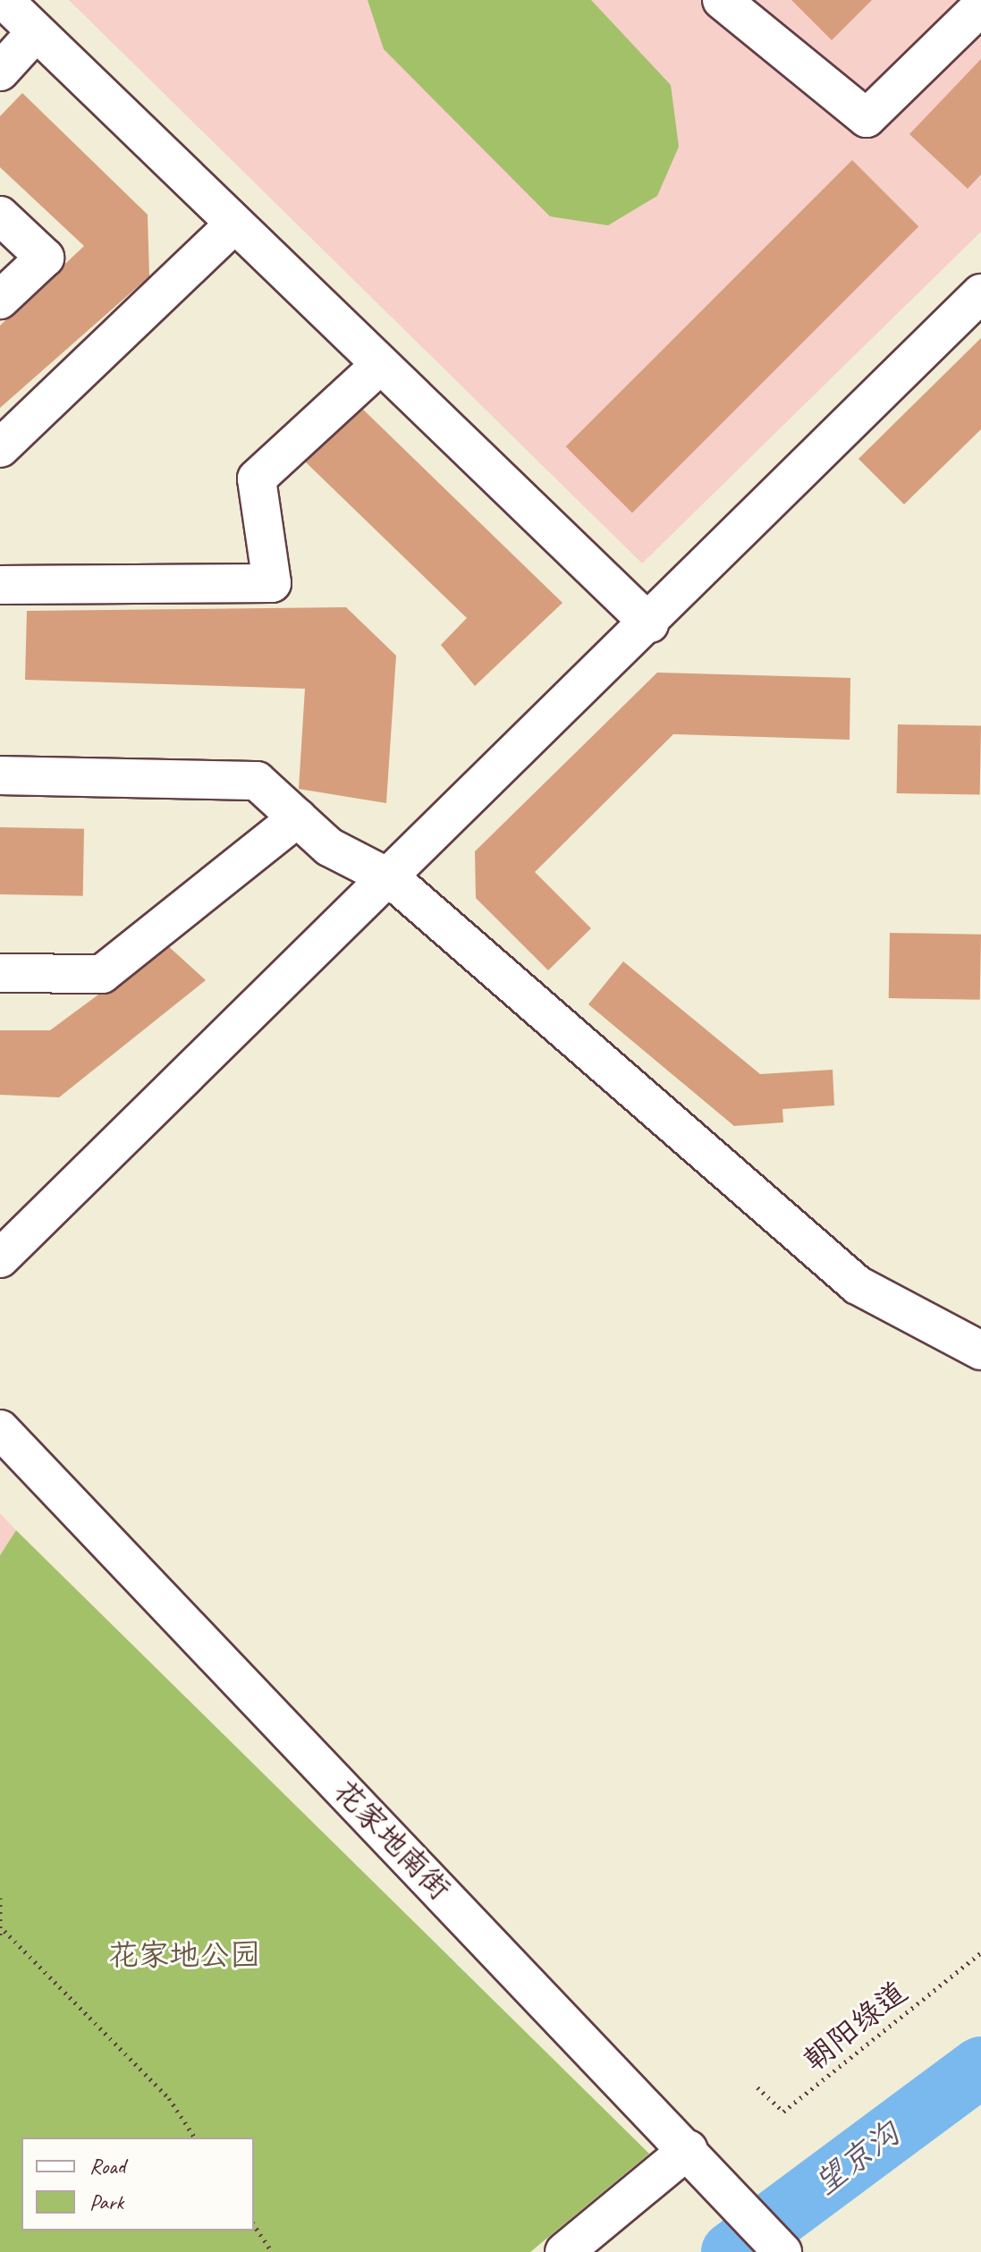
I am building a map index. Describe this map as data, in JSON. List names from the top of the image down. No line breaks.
{"streets":{"street":["花家地南街"],"path":["朝阳绿道"]},"water":["望京沟"],"parks":["花家地公园"],"legend":["Road","Park"]}
